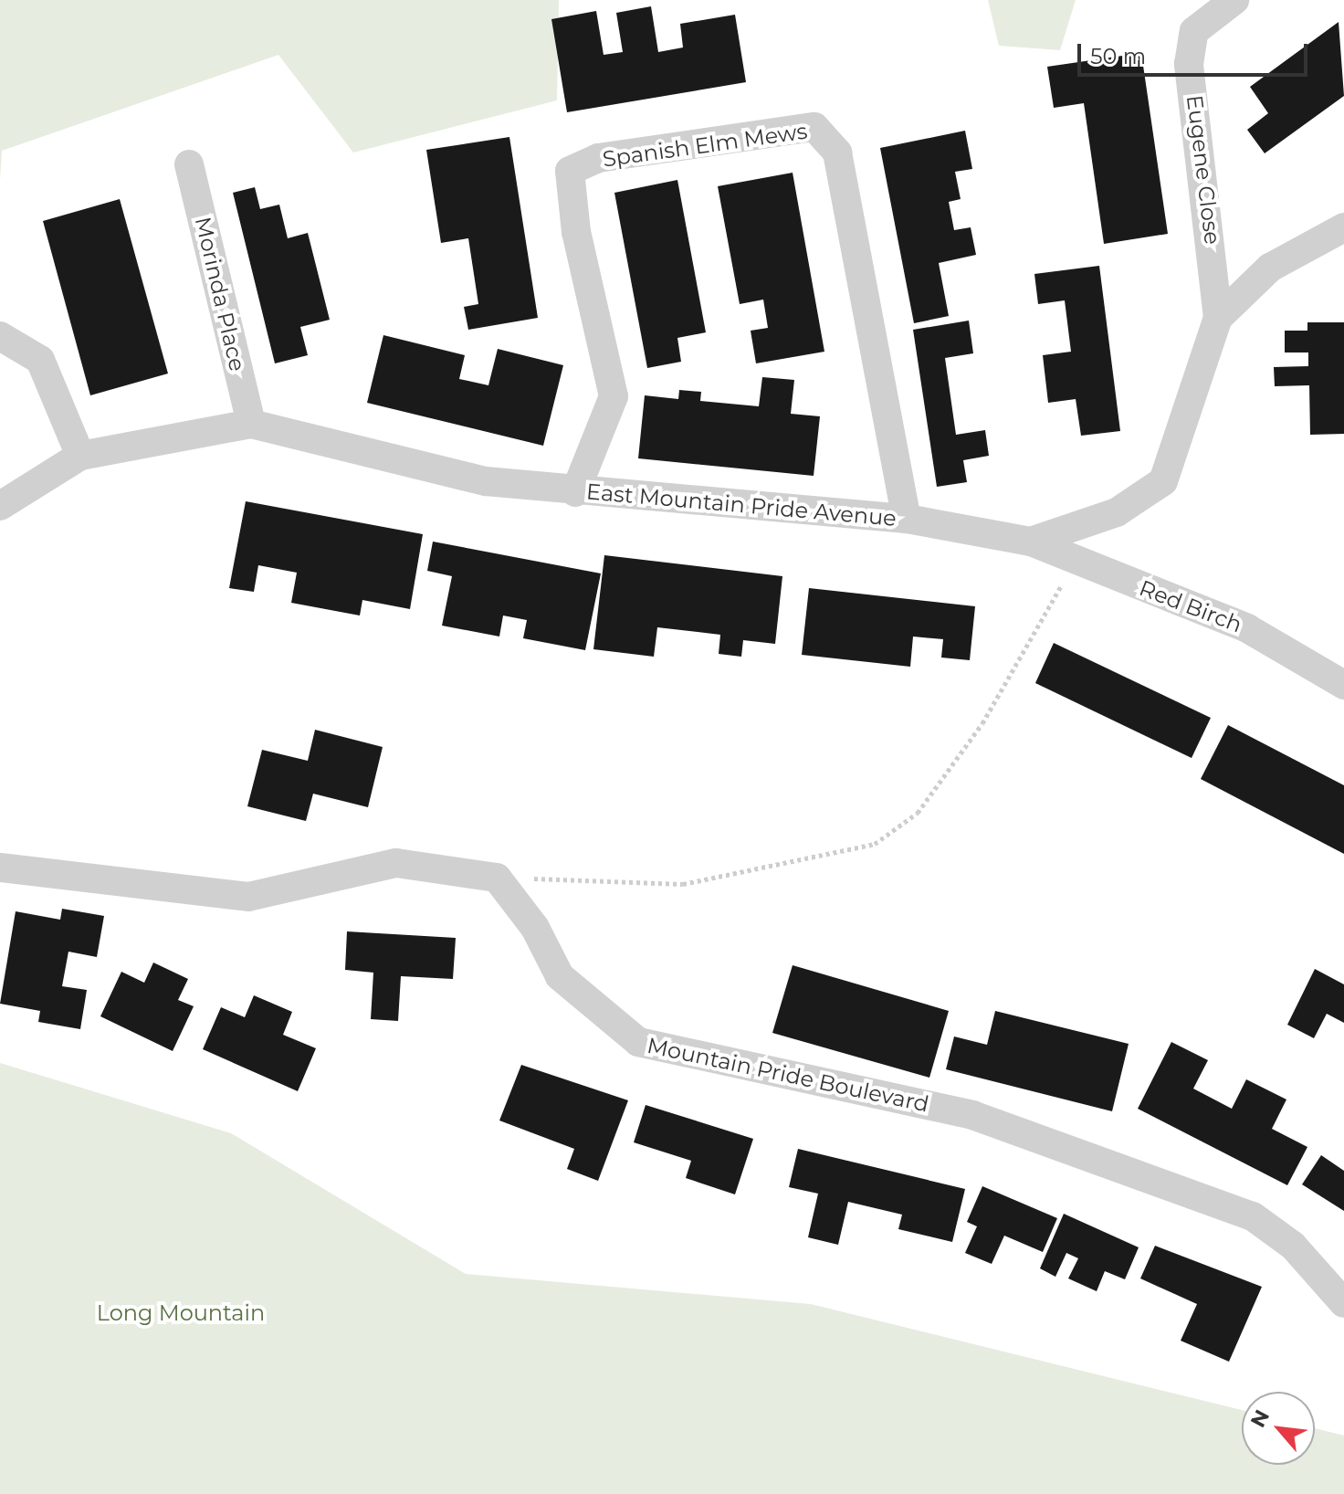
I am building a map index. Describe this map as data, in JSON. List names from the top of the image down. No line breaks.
{"streets":{"street":["Spanish Elm Mews","Eugene Close","Morinda Place","East Mountain Pride Avenue","Red Birch","Mountain Pride Boulevard"]},"crossings":[["Spanish Elm Mews","East Mountain Pride Avenue"],["Eugene Close","East Mountain Pride Avenue"],["Morinda Place","East Mountain Pride Avenue"],["East Mountain Pride Avenue","Red Birch"]],"parks":["Long Mountain"],"scale_bar":"50 m","north":"top left"}
